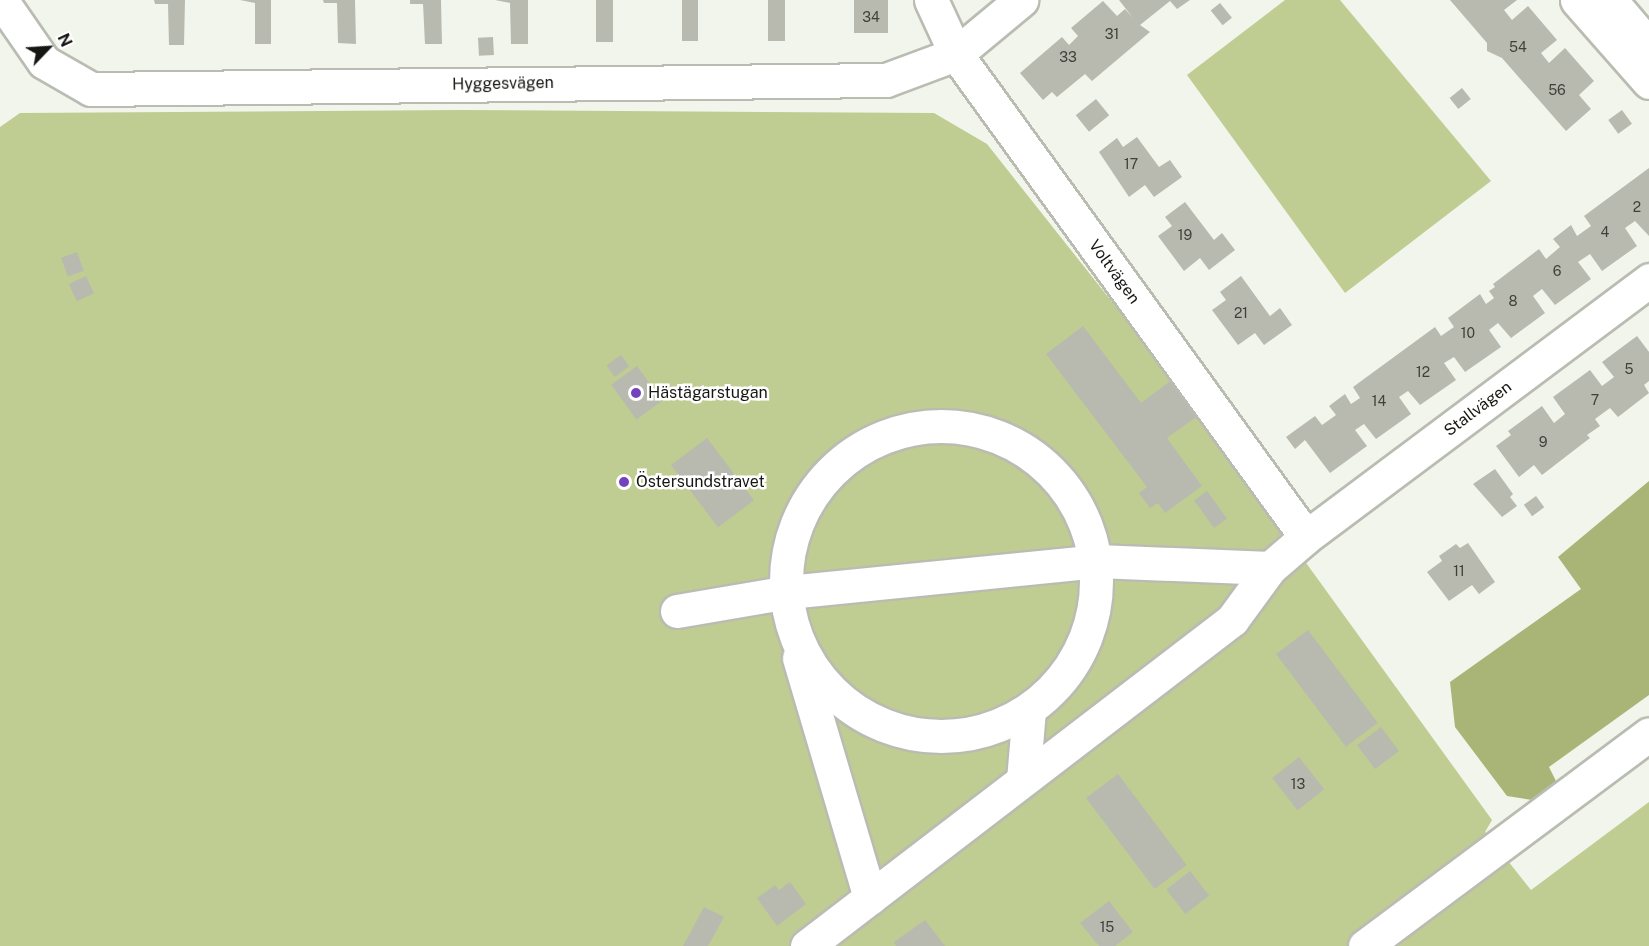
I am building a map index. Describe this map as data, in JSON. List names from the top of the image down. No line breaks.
{"streets":{"street":["Hyggesvägen","Voltvägen","Stallvägen"]},"crossings":[["Hyggesvägen","Voltvägen"],["Voltvägen","Stallvägen"]],"places":["Hästägarstugan","Östersundstravet"],"house_numbers":["34","31","54","33","56","17","2","4","19","6","8","21","10","5","12","7","14","9","11","13","15"],"north":"top right"}
